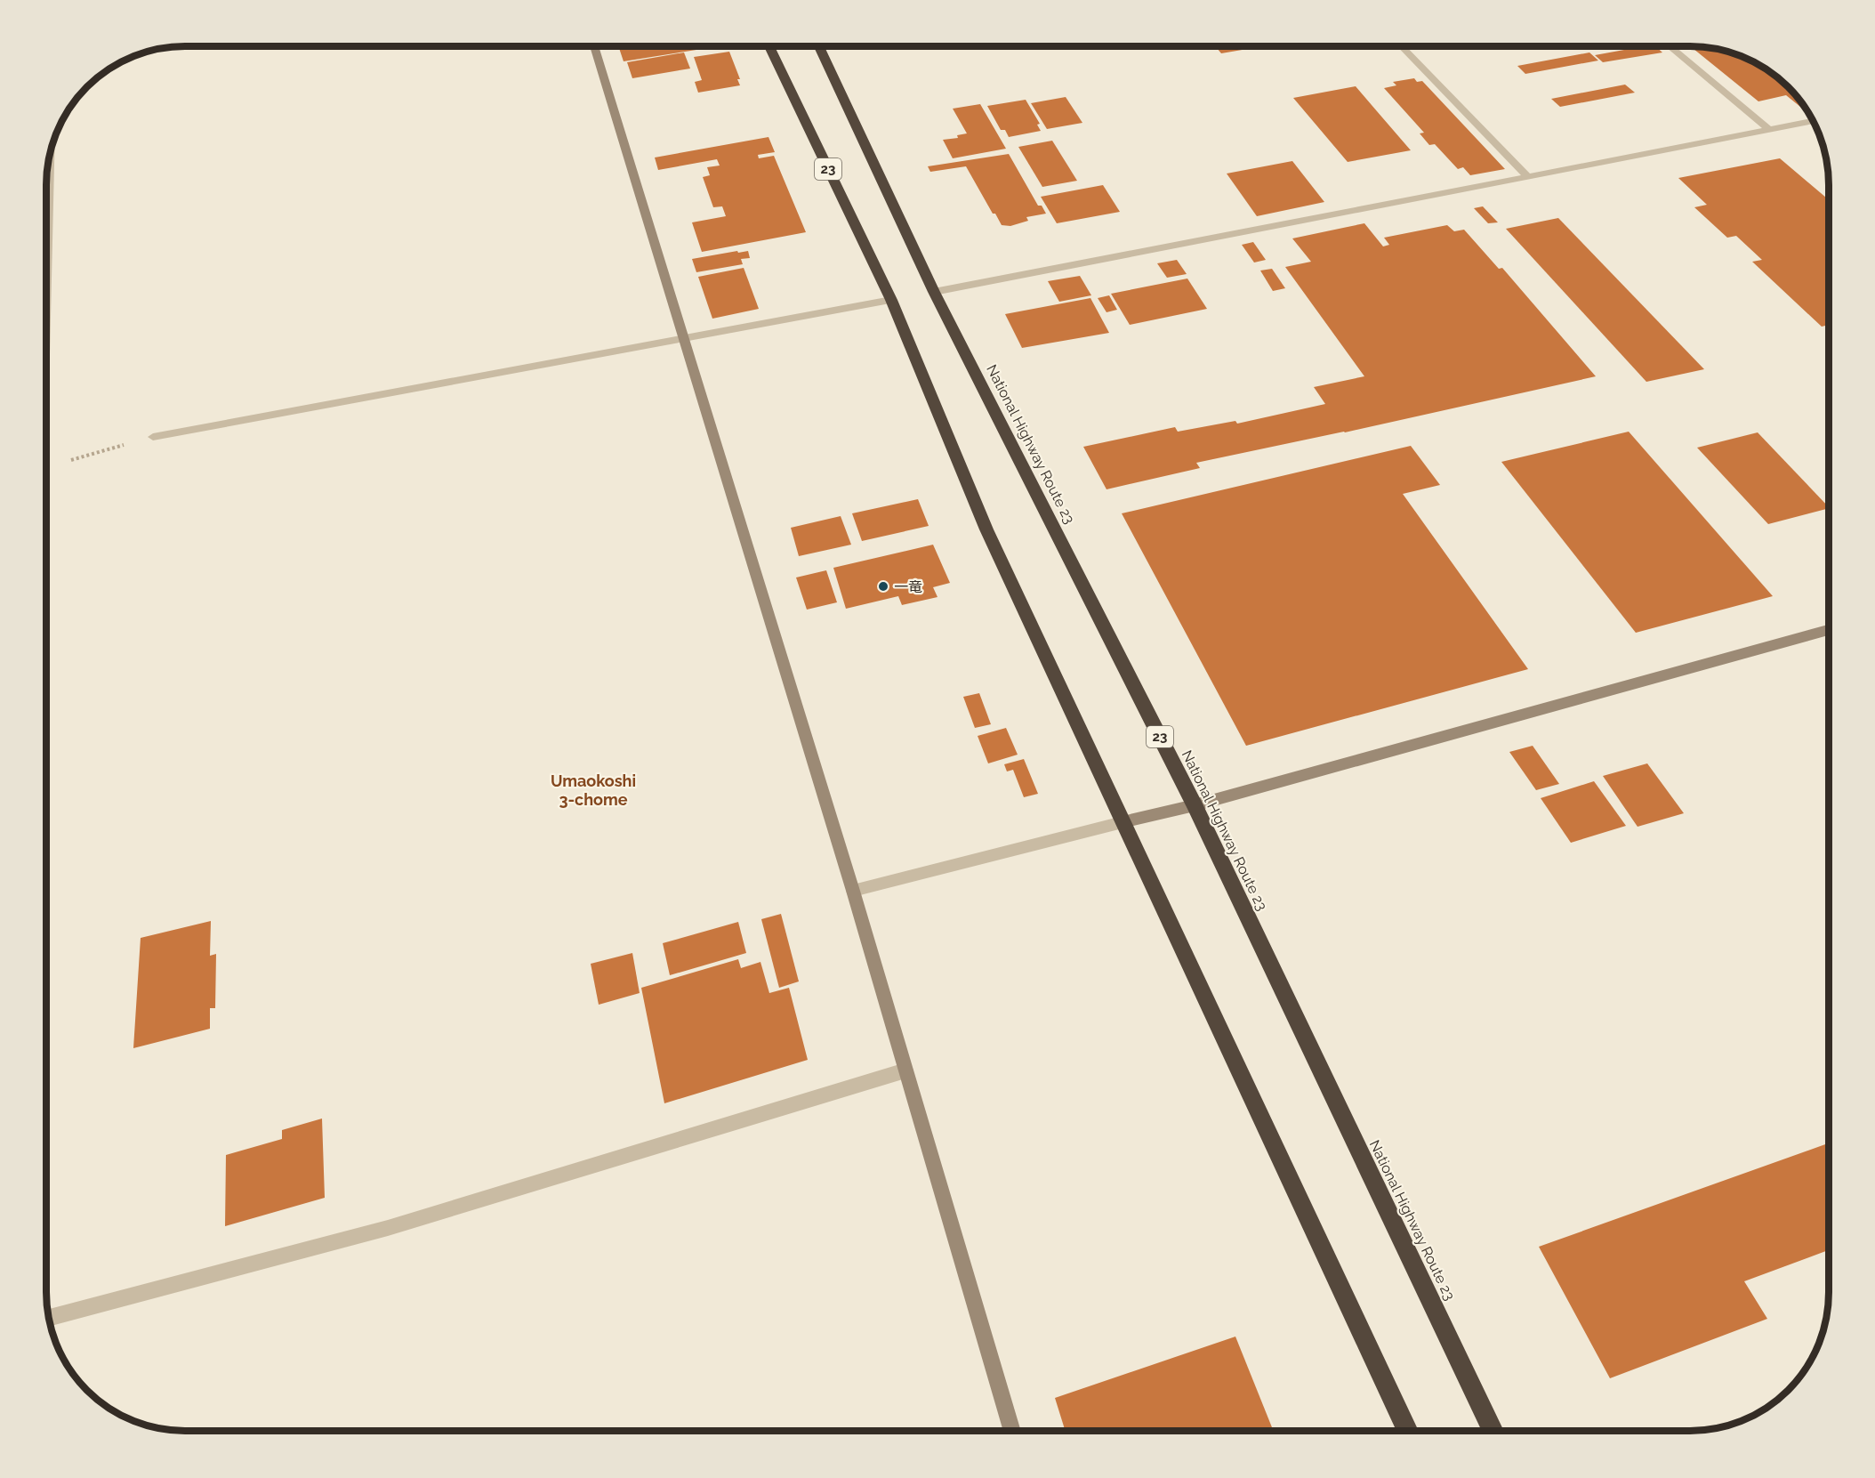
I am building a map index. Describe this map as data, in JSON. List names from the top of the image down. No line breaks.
{"streets":{"highway":["23","National Highway Route 23"]},"districts":["Umaokoshi 3-chome"],"places":["一竜"]}
